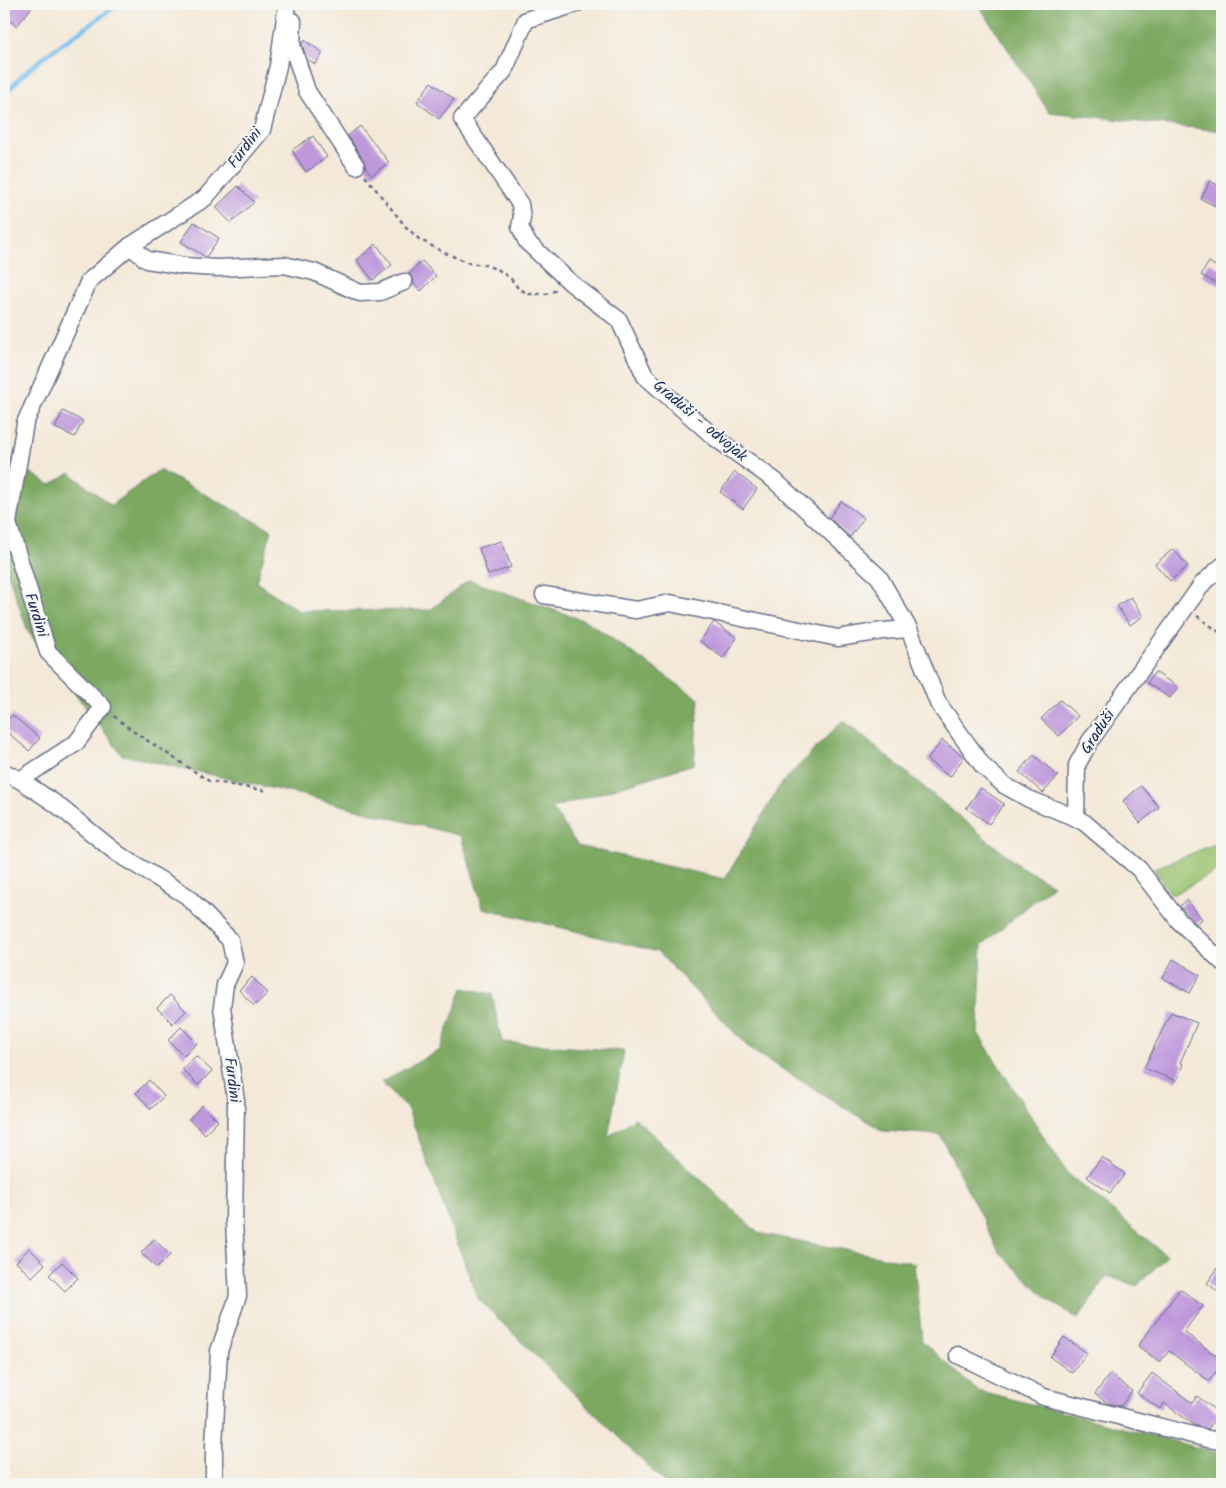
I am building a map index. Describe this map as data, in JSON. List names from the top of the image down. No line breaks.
{"streets":{"street":["Furdini","Graduši - odvojak","Graduši"]},"crossings":[["Graduši - odvojak","Graduši"]]}
